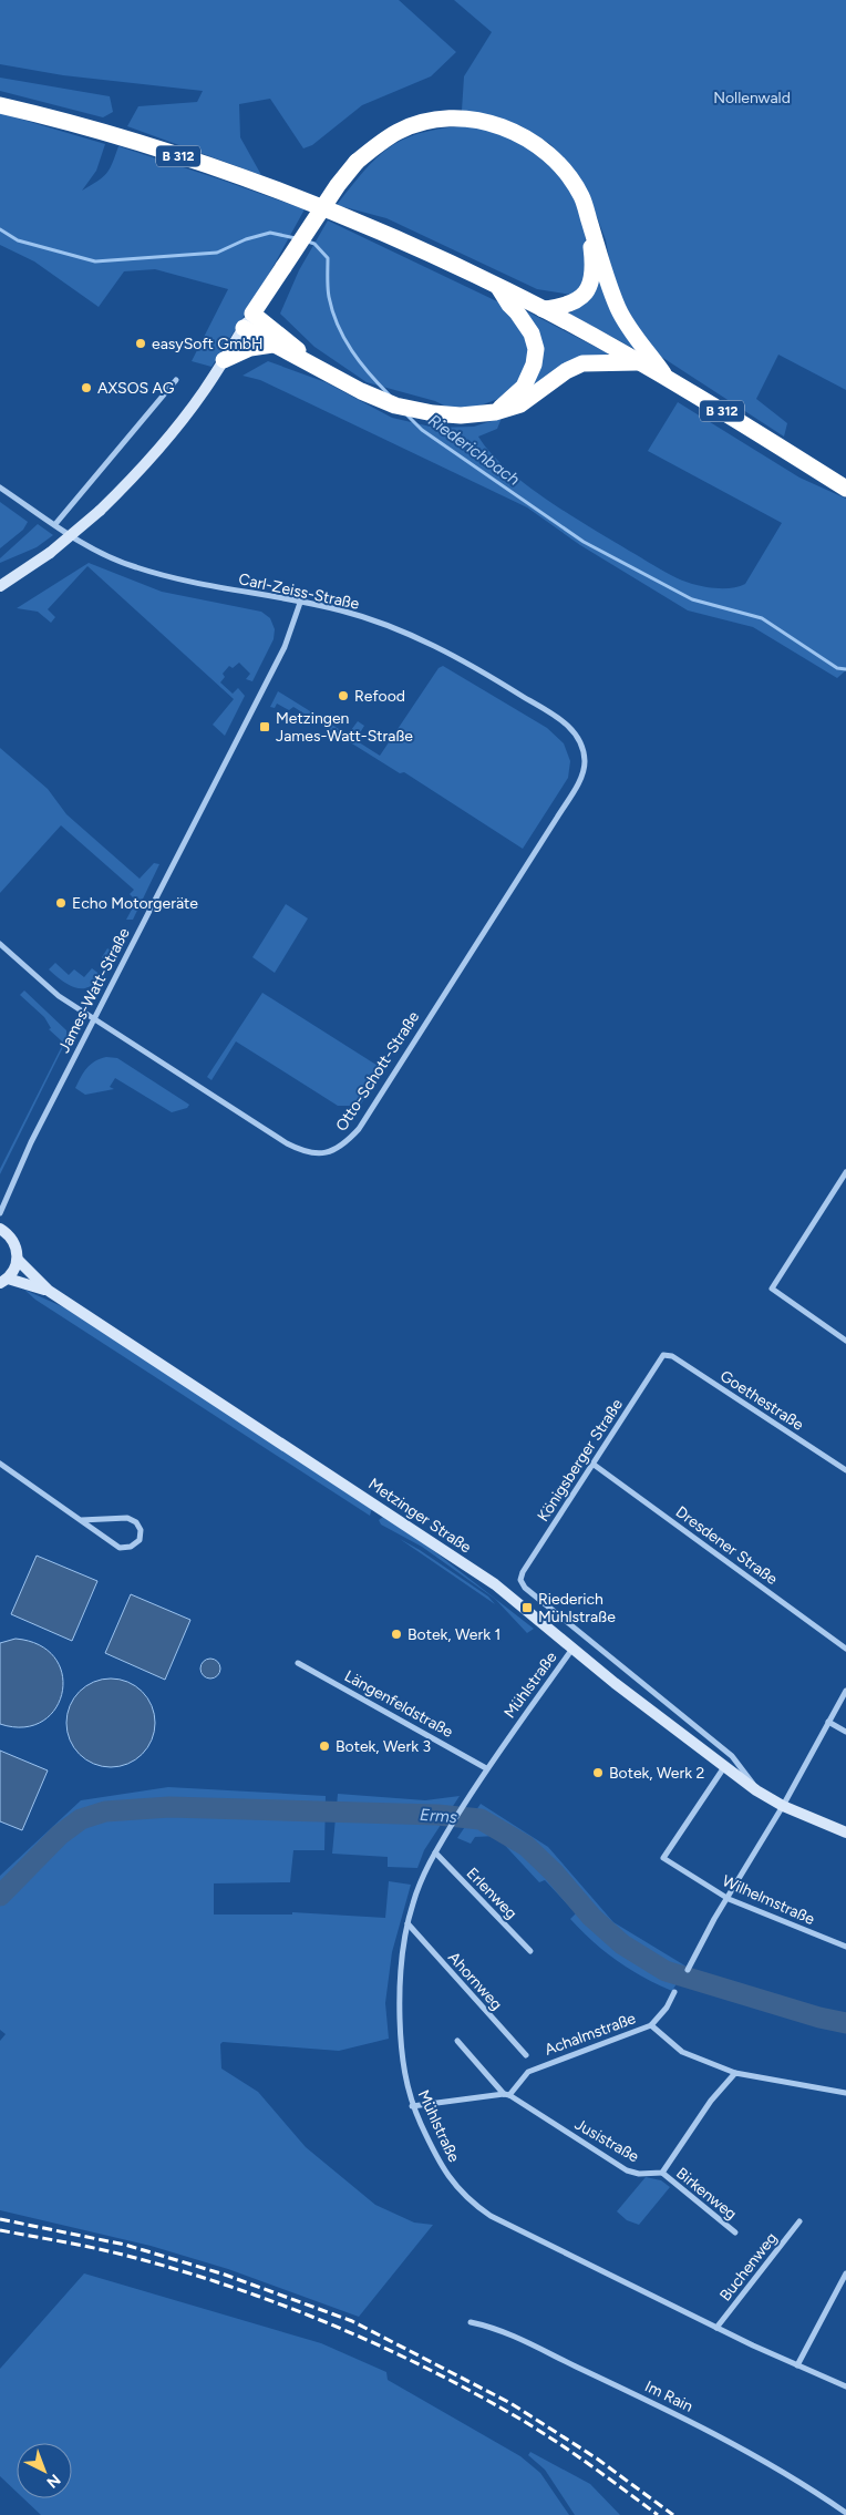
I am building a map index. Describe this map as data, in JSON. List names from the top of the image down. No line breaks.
{"streets":{"highway":["B 312"],"street":["Carl-Zeiss-Straße","James-Watt-Straße","Otto-Schott-Straße","Goethestraße","Königsberger Straße","Metzinger Straße","Dresdener Straße","Mühlstraße","Längenfeldstraße","Erlenweg","Wilhelmstraße","Ahornweg","Achalmstraße","Jusistraße","Birkenweg","Buchenweg","Im Rain"]},"crossings":[["Carl-Zeiss-Straße","James-Watt-Straße"],["Carl-Zeiss-Straße","Otto-Schott-Straße"],["James-Watt-Straße","Otto-Schott-Straße"],["Goethestraße","Königsberger Straße"],["Königsberger Straße","Metzinger Straße"],["Königsberger Straße","Dresdener Straße"],["Metzinger Straße","Mühlstraße"],["Metzinger Straße","Wilhelmstraße"],["Mühlstraße","Längenfeldstraße"],["Mühlstraße","Erlenweg"],["Mühlstraße","Ahornweg"],["Mühlstraße","Buchenweg"],["Achalmstraße","Jusistraße"],["Jusistraße","Birkenweg"]],"water":["Riederichbach","Erms"],"parks":["Nollenwald"],"places":{"other":["easySoft GmbH","AXSOS AG","Refood","Echo Motorgeräte","Botek, Werk 1","Botek, Werk 3","Botek, Werk 2"],"transit":["Metzingen James-Watt-Straße","Riederich Mühlstraße"]},"north":"bottom right"}
